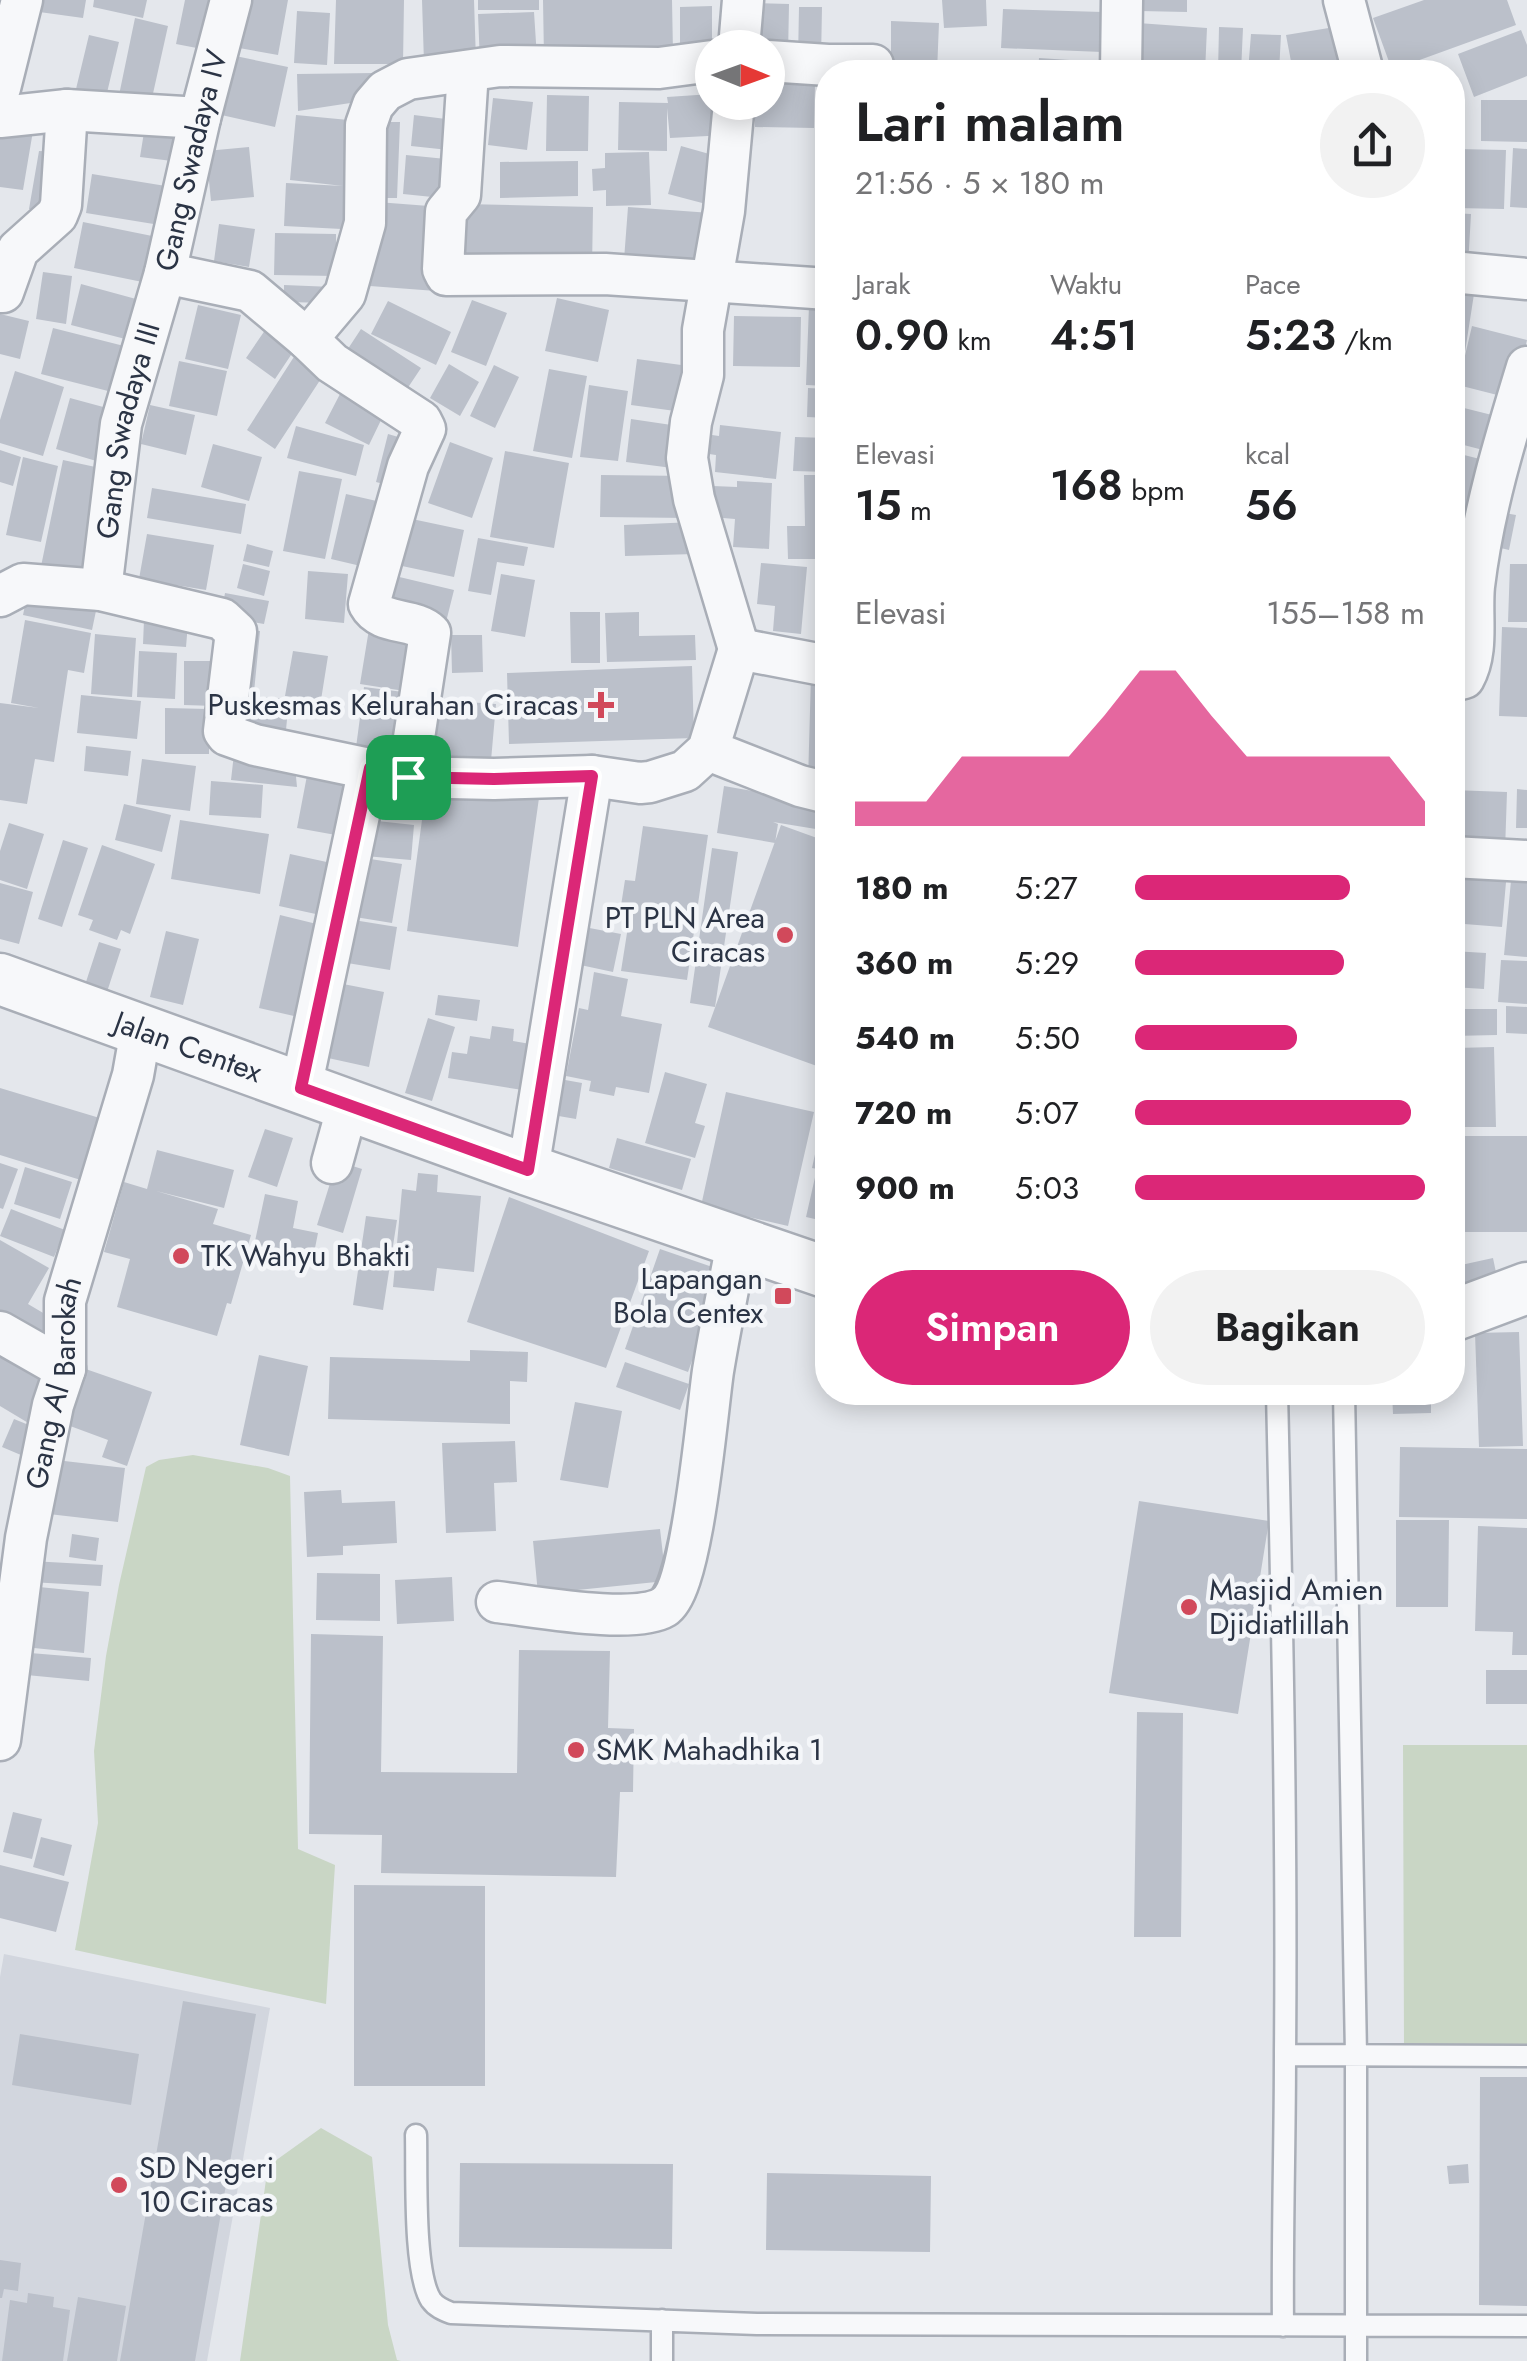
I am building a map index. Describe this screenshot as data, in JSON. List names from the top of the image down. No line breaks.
{"streets":{"street":["Gang Swadaya IV","Gang Swadaya III","Jalan Centex","Gang Al Barokah"]},"crossings":[["Gang Swadaya IV","Gang Swadaya III"],["Gang Swadaya IV","Jalan Centex"],["Jalan Centex","Gang Al Barokah"]],"places":{"health":["Puskesmas Kelurahan Ciracas"],"other":["PT PLN Area Ciracas","TK Wahyu Bhakti","Masjid Amien Djidiatlillah","SMK Mahadhika 1","SD Negeri 10 Ciracas"],"transit":["Lapangan Bola Centex"]},"north":"right","page":{"heading":["Lari malam","21:56 · 5 × 180 m"],"stats":[["Jarak","0.90 km"],["Waktu","4:51"],["Pace","5:23 /km"],["Elevasi","15 m"],["168 bpm"],["kcal","56"]],"chart":["Elevasi","155–158 m"],"list":[{"name":"180 m","note":"5:27"},{"name":"360 m","note":"5:29"},{"name":"540 m","note":"5:50"},{"name":"720 m","note":"5:07"},{"name":"900 m","note":"5:03"}],"buttons":["Simpan","Bagikan"]}}
